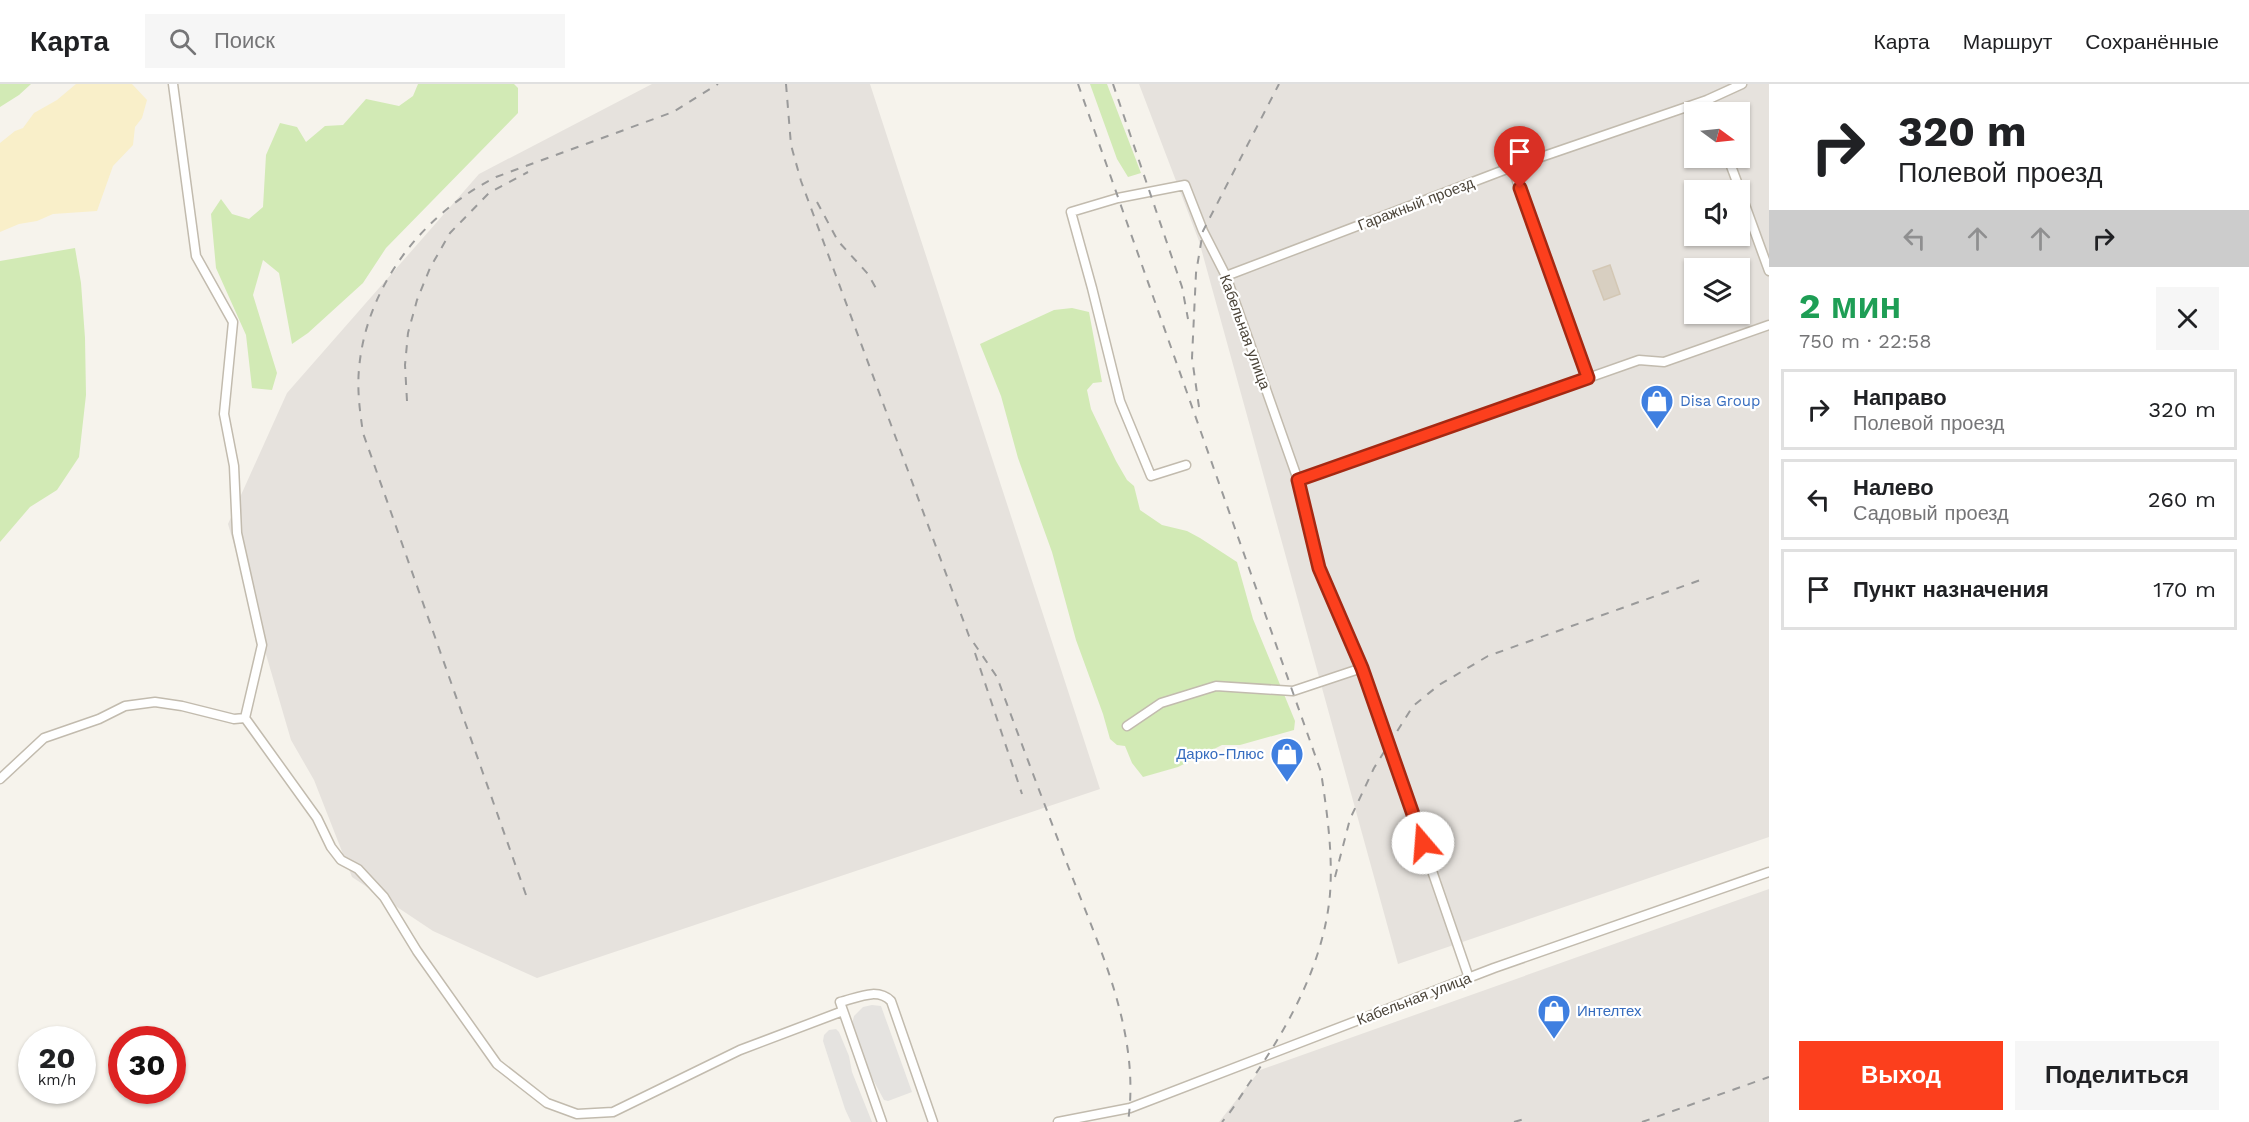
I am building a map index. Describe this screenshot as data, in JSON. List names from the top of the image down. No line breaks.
{"streets":{"street":["Гаражный проезд","Кабельная улица"]},"crossings":[["Гаражный проезд","Кабельная улица"]],"places":{"shop":["Disa Group","Дарко-Плюс","Интелтех"]},"north":"right","page":{"header":"Карта","search":"Поиск","nav":["Карта","Маршрут","Сохранённые"],"turn":["320 m","Полевой проезд"],"heading":["2 мин","750 m · 22:58"],"list":[{"name":"Направо","note":"Полевой проезд","value":"320 m"},{"name":"Налево","note":"Садовый проезд","value":"260 m"},{"name":"Пункт назначения","value":"170 m"}],"speed":"20 km/h","limit":"30","buttons":["Выход","Поделиться"]}}
